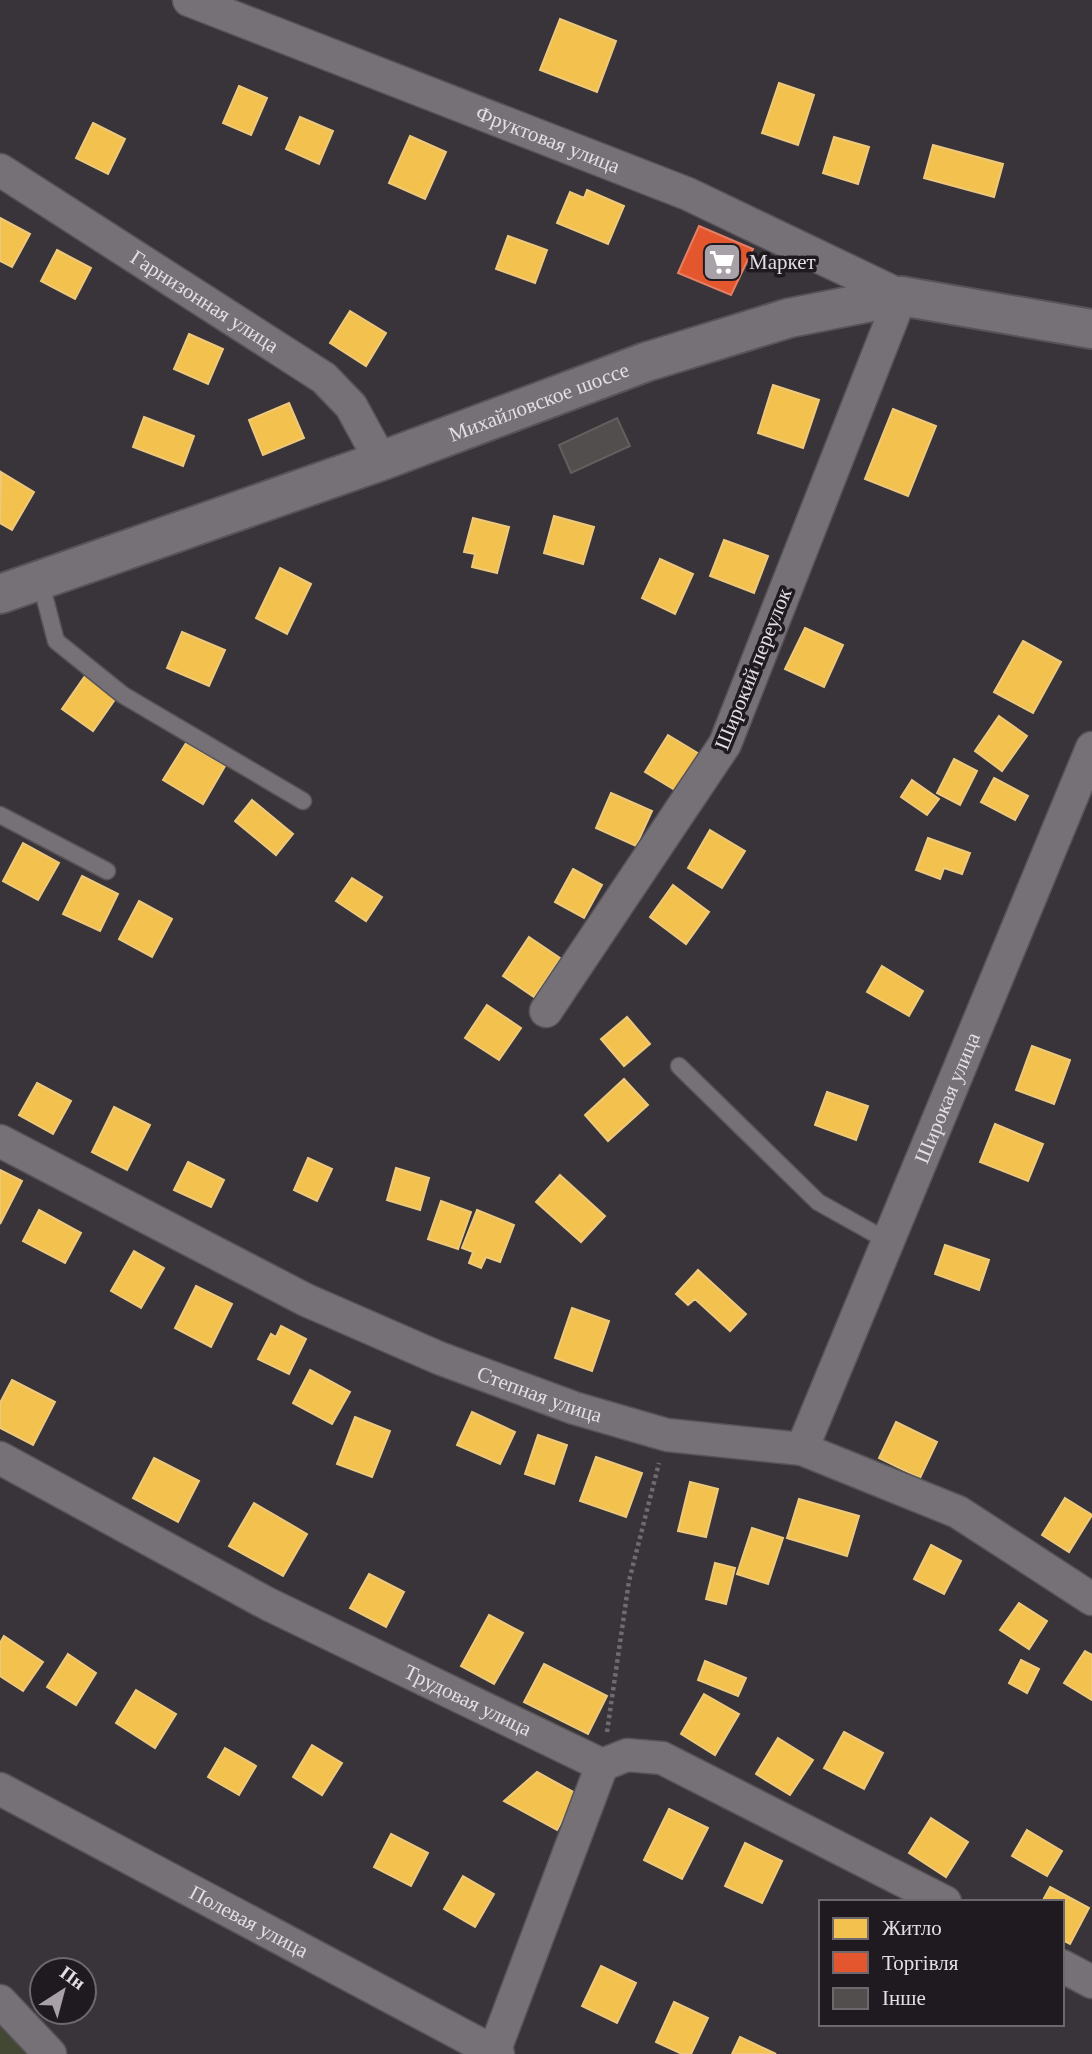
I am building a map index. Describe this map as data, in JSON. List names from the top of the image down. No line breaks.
{"streets":{"main road":["Михайловское шоссе"],"street":["Фруктовая улица","Гарнизонная улица","Широкий переулок","Широкая улица","Степная улица","Трудовая улица","Полевая улица"]},"crossings":[["Фруктовая улица","Михайловское шоссе"],["Фруктовая улица","Широкий переулок"],["Гарнизонная улица","Михайловское шоссе"],["Михайловское шоссе","Широкий переулок"],["Широкая улица","Степная улица"]],"places":{"supermarket":["Маркет"]},"legend":["Житло","Торгівля","Інше"],"north":"top right"}
